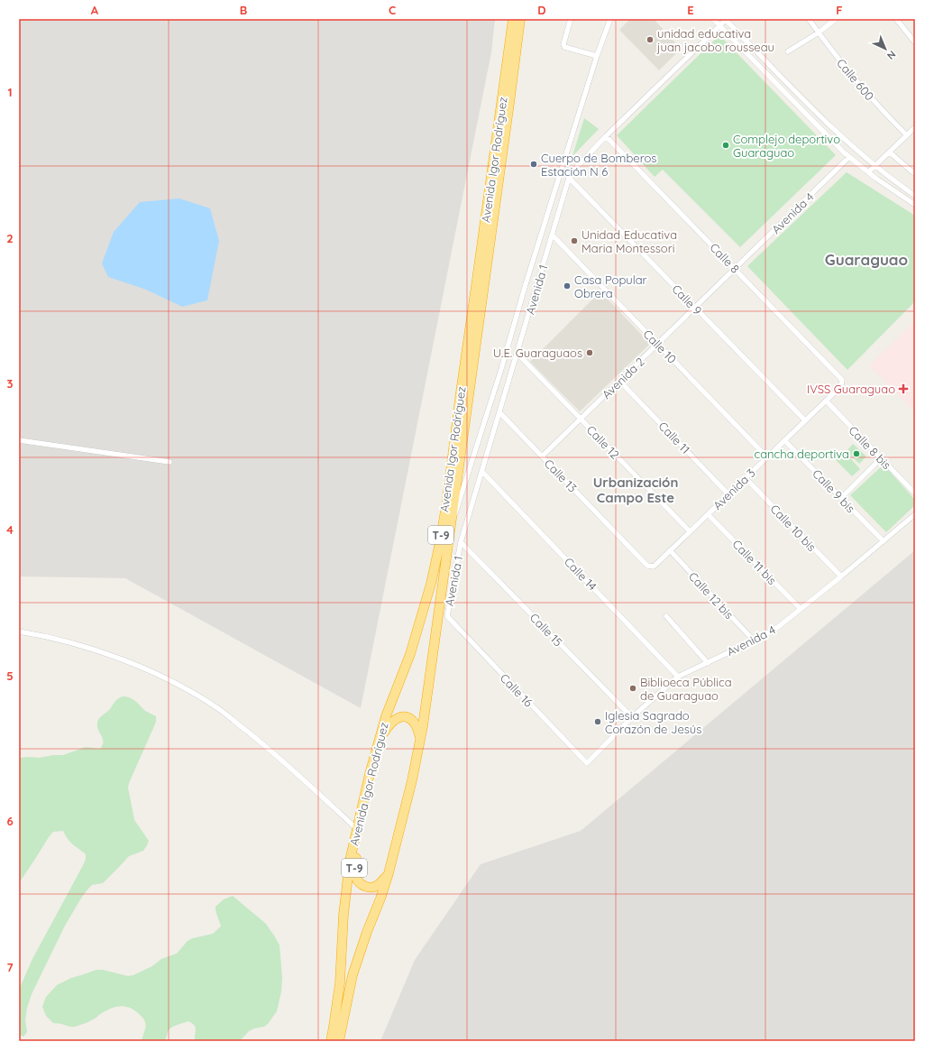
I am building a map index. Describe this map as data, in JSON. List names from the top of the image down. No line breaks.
{"streets":{"highway":["Avenida Igor Rodríguez","T-9"],"street":["Calle 600","Avenida 4","Calle 8","Avenida 1","Calle 9","Calle 10","Avenida 2","Calle 11","Calle 12","Calle 8 bis","Calle 13","Avenida 3","Calle 9 bis","Calle 10 bis","Calle 11 bis","Calle 14","Calle 12 bis","Calle 15","Calle 16"]},"crossings":[["Avenida Igor Rodríguez","T-9"],["Avenida 4","Calle 8"],["Avenida 4","Avenida 2"],["Avenida 4","Calle 9 bis"],["Avenida 4","Calle 10 bis"],["Avenida 4","Calle 11 bis"],["Avenida 4","Calle 14"],["Avenida 4","Calle 12 bis"],["Avenida 4","Calle 15"],["Avenida 4","Calle 16"],["Calle 8","Avenida 1"],["Calle 8","Avenida 2"],["Calle 8","Avenida 3"],["Avenida 1","Calle 9"],["Avenida 1","Calle 10"],["Avenida 1","Calle 12"],["Avenida 1","Calle 13"],["Avenida 1","Calle 14"],["Avenida 1","Calle 15"],["Avenida 1","Calle 16"],["Calle 9","Avenida 2"],["Calle 9","Avenida 3"],["Calle 10","Avenida 2"],["Calle 10","Avenida 3"],["Avenida 2","Calle 11"],["Avenida 2","Calle 12"],["Avenida 2","Calle 13"],["Calle 11","Avenida 3"],["Calle 12","Avenida 3"],["Calle 8 bis","Avenida 3"],["Calle 13","Avenida 3"],["Avenida 3","Calle 9 bis"],["Avenida 3","Calle 10 bis"],["Avenida 3","Calle 11 bis"],["Avenida 3","Calle 12 bis"]],"districts":["Guaraguao","Urbanización Campo Este"],"places":{"other":["unidad educativa juan jacobo rousseau","Complejo deportivo Guaraguao","Cuerpo de Bomberos Estación N 6","Unidad Educativa Maria Montessori","Casa Popular Obrera","U.E. Guaraguaos","cancha deportiva","Biblioeca Pública de Guaraguao","Iglesia Sagrado Corazón de Jesús"],"health":["IVSS Guaraguao"]},"north":"bottom right","grid":{"columns":["A","B","C","D","E","F"],"rows":["1","2","3","4","5","6","7"]}}
